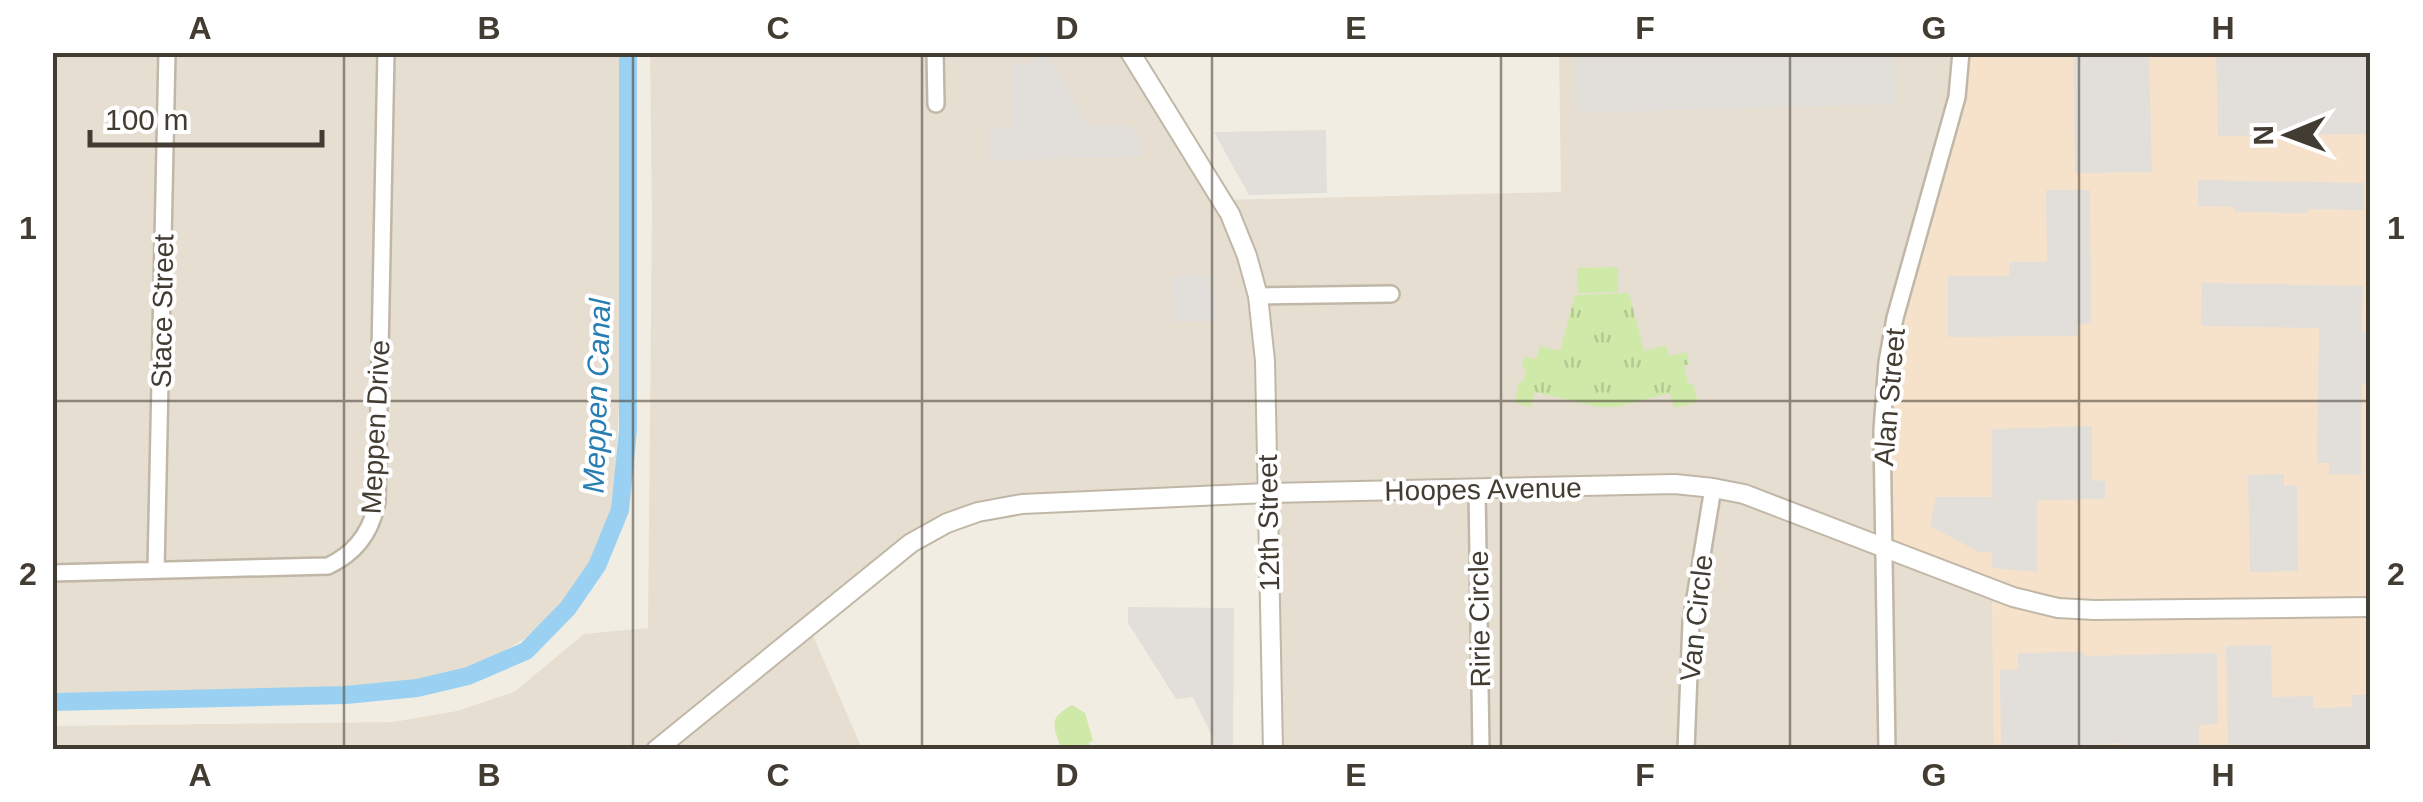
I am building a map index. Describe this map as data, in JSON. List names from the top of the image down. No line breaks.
{"streets":{"street":["Stace Street","Alan Street","Meppen Drive","Hoopes Avenue","12th Street","Van Circle","Ririe Circle"]},"crossings":[["Stace Street","Meppen Drive"],["Alan Street","Hoopes Avenue"],["Hoopes Avenue","12th Street"],["Hoopes Avenue","Van Circle"],["Hoopes Avenue","Ririe Circle"]],"water":["Meppen Canal"],"scale_bar":"100 m","north":"left","grid":{"columns":["A","B","C","D","E","F","G","H"],"rows":["1","2"]}}
